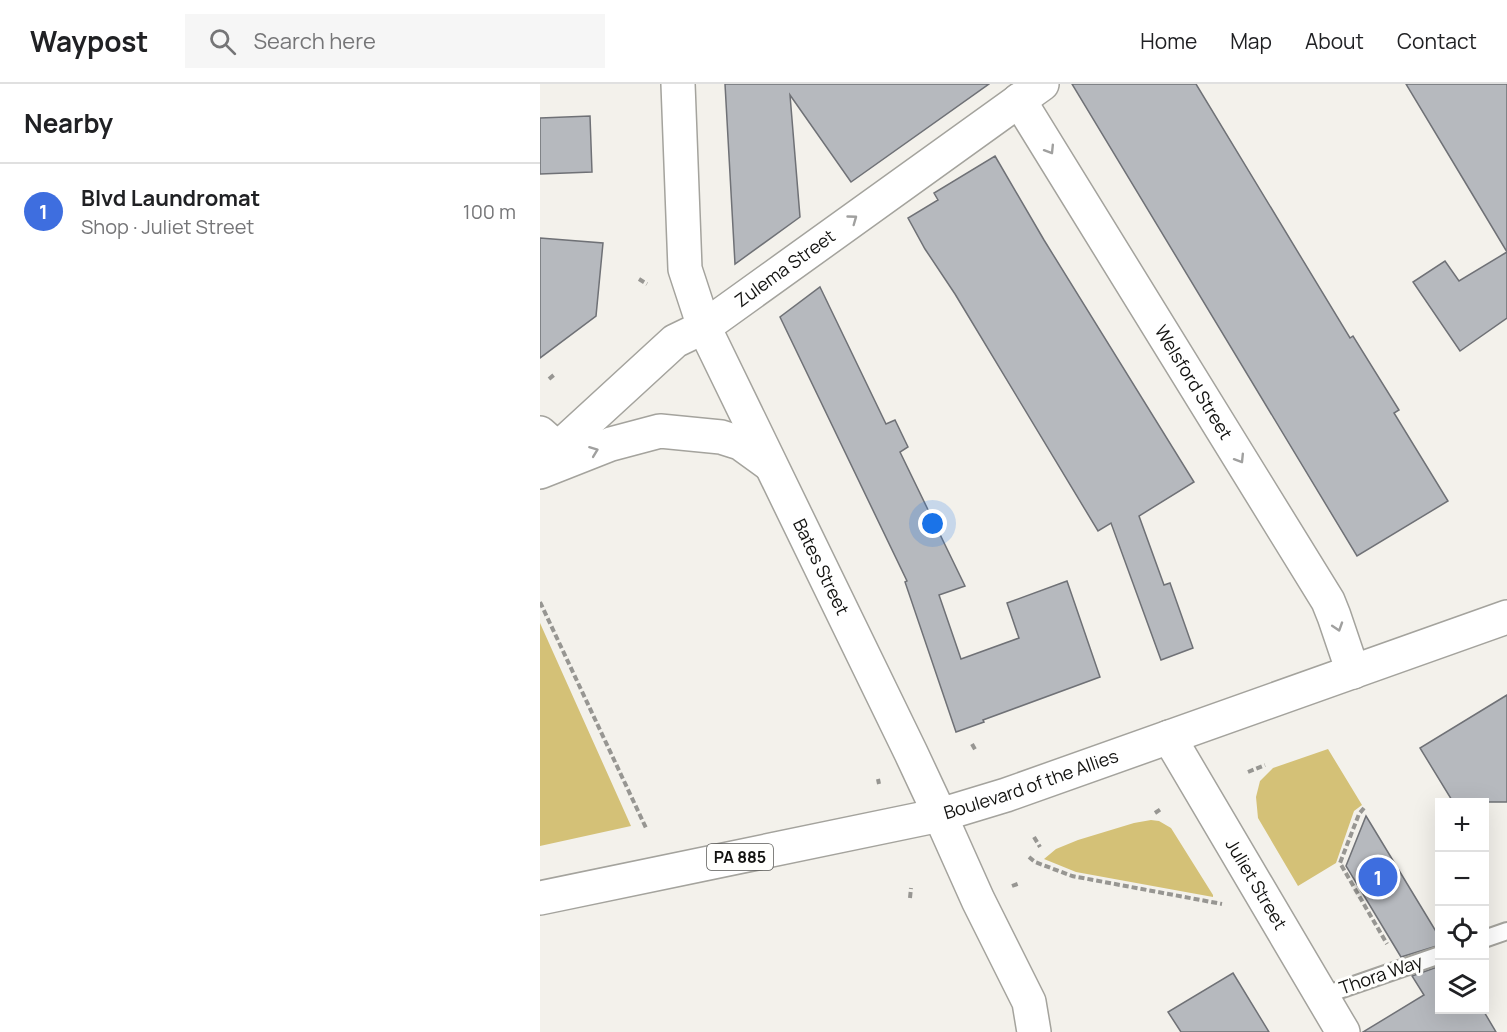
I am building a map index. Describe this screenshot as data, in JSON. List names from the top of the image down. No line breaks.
{"streets":{"street":["Zulema Street","Welsford Street","Bates Street","Boulevard of the Allies","PA 885","Juliet Street"],"lane":["Thora Way"]},"crossings":[["Zulema Street","Welsford Street"],["Zulema Street","Bates Street"],["Welsford Street","Boulevard of the Allies"],["Bates Street","Boulevard of the Allies"],["Boulevard of the Allies","Juliet Street"],["Juliet Street","Thora Way"]],"one_way":["Zulema Street","Welsford Street"],"page":{"header":"Waypost","search":"Search here","nav":["Home","Map","About","Contact"],"heading":"Nearby","list":[{"mark":"1","name":"Blvd Laundromat","note":"Shop · Juliet Street","value":"100 m"}],"map_buttons":["+","−"],"pins":"1"}}
